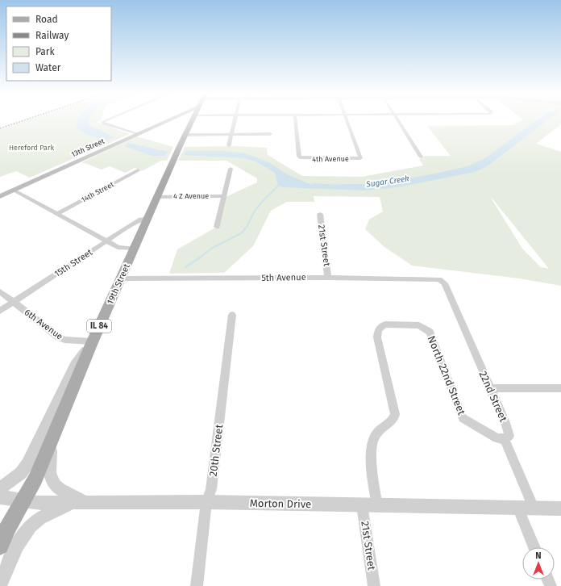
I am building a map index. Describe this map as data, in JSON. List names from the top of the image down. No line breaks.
{"streets":{"main road":["13th Street","19th Street","IL 84"],"street":["4th Avenue","14th Street","4 Z Avenue","21st Street","15th Street","5th Avenue","6th Avenue","North 22nd Street","22nd Street","20th Street","Morton Drive"]},"crossings":[["4 Z Avenue","19th Street"],["21st Street","5th Avenue"],["21st Street","Morton Drive"],["15th Street","19th Street"],["15th Street","6th Avenue"],["5th Avenue","19th Street"],["5th Avenue","22nd Street"],["19th Street","6th Avenue"],["19th Street","Morton Drive"],["North 22nd Street","22nd Street"],["North 22nd Street","Morton Drive"],["22nd Street","Morton Drive"],["20th Street","Morton Drive"]],"water":["Sugar Creek"],"parks":["Hereford Park"],"legend":["Road","Railway","Park","Water"],"north":"top"}
